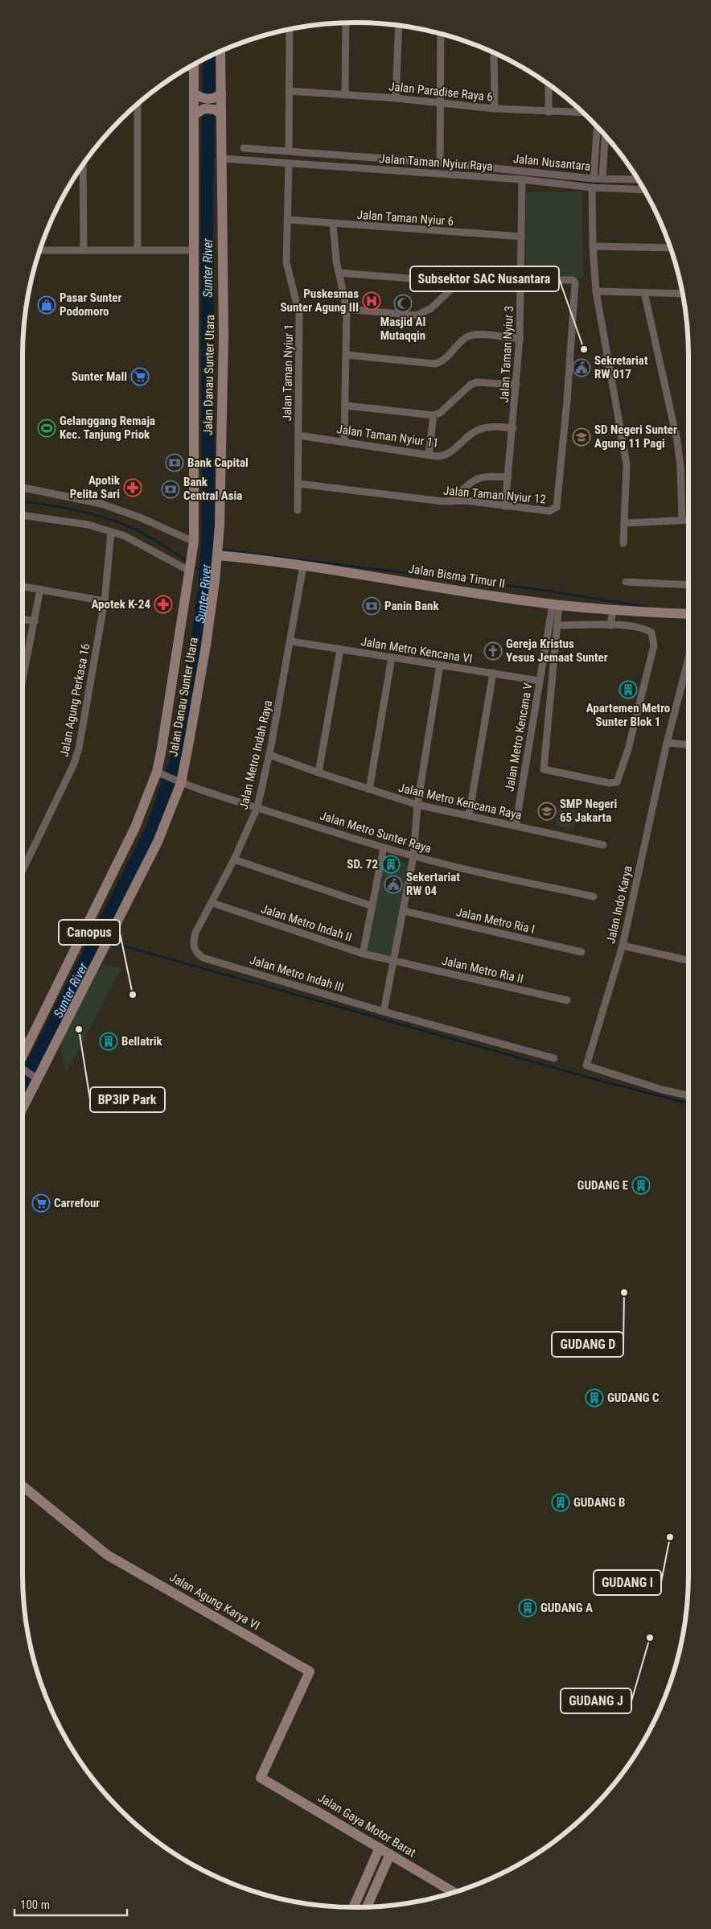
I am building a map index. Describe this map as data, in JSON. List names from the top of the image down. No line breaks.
{"streets":{"main road":["Jalan Danau Sunter Utara","Jalan Bisma Timur II","Jalan Agung Karya VI","Jalan Gaya Motor Barat"],"street":["Jalan Paradise Raya 6","Jalan Taman Nyiur Raya","Jalan Nusantara","Jalan Taman Nyiur 6","Jalan Taman Nyiur 3","Jalan Taman Nyiur 1","Jalan Taman Nyiur 11","Jalan Taman Nyiur 12","Jalan Metro Kencana VI","Jalan Agung Perkasa 16","Jalan Metro Kencana V","Jalan Metro Indah Raya","Jalan Metro Kencana Raya","Jalan Metro Sunter Raya","Jalan Indo Karya","Jalan Metro Ria I","Jalan Metro Indah II","Jalan Metro Ria II","Jalan Metro Indah III"]},"crossings":[["Jalan Taman Nyiur Raya","Jalan Taman Nyiur 3"],["Jalan Taman Nyiur Raya","Jalan Taman Nyiur 1"],["Jalan Taman Nyiur Raya","Jalan Danau Sunter Utara"],["Jalan Taman Nyiur 6","Jalan Taman Nyiur 3"],["Jalan Taman Nyiur 6","Jalan Taman Nyiur 1"],["Jalan Taman Nyiur 3","Jalan Taman Nyiur 11"],["Jalan Taman Nyiur 3","Jalan Taman Nyiur 12"],["Jalan Taman Nyiur 1","Jalan Taman Nyiur 11"],["Jalan Taman Nyiur 1","Jalan Taman Nyiur 12"],["Jalan Danau Sunter Utara","Jalan Bisma Timur II"],["Jalan Danau Sunter Utara","Jalan Metro Sunter Raya"],["Jalan Bisma Timur II","Jalan Metro Kencana V"],["Jalan Bisma Timur II","Jalan Metro Indah Raya"],["Jalan Metro Kencana VI","Jalan Metro Kencana V"],["Jalan Metro Kencana VI","Jalan Metro Indah Raya"],["Jalan Metro Kencana V","Jalan Metro Kencana Raya"],["Jalan Metro Indah Raya","Jalan Metro Kencana Raya"],["Jalan Metro Indah Raya","Jalan Metro Sunter Raya"],["Jalan Metro Indah Raya","Jalan Metro Indah II"],["Jalan Metro Indah Raya","Jalan Metro Indah III"],["Jalan Metro Indah II","Jalan Metro Ria II"],["Jalan Agung Karya VI","Jalan Gaya Motor Barat"]],"water":["Sunter River"],"places":{"hospital":["Puskesmas Sunter Agung III"],"mosque":["Masjid Al Mutaqqin"],"shop":["Pasar Sunter Podomoro"],"other":["Subsektor SAC Nusantara","Canopus","BP3IP Park","GUDANG D","GUDANG I","GUDANG J"],"public building":["Sekretariat RW 017","Sekertariat RW 04"],"supermarket":["Sunter Mall","Carrefour"],"sports":["Gelanggang Remaja Kec. Tanjung Priok"],"school or university":["SD Negeri Sunter Agung 11 Pagi","SMP Negeri 65 Jakarta"],"bank":["Bank Capital","Bank Central Asia","Panin Bank"],"pharmacy":["Apotik Pelita Sari","Apotek K-24"],"church":["Gereja Kristus Yesus Jemaat Sunter"],"building":["Apartemen Metro Sunter Blok 1","SD. 72","Bellatrik","GUDANG E","GUDANG C","GUDANG B","GUDANG A"]},"scale_bar":"100 m"}
